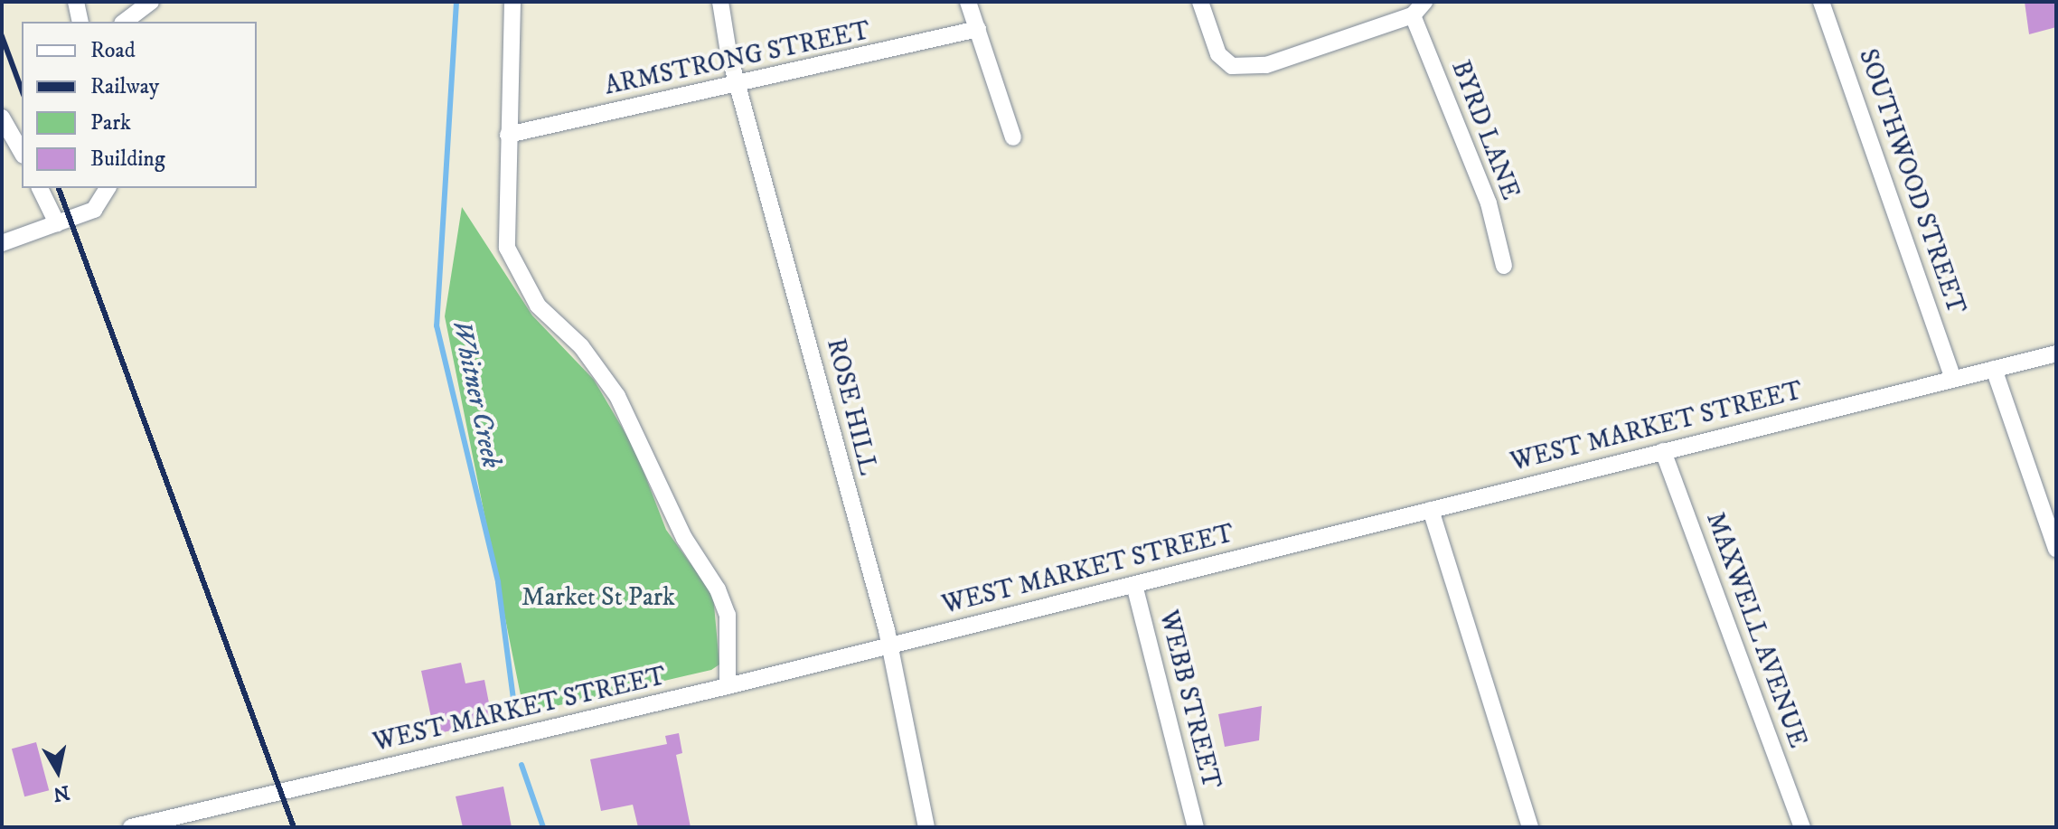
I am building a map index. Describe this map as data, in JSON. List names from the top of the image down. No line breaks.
{"streets":{"street":["ARMSTRONG STREET","BYRD LANE","SOUTHWOOD STREET","ROSE HILL","WEST MARKET STREET","MAXWELL AVENUE","WEBB STREET"]},"crossings":[["ARMSTRONG STREET","ROSE HILL"],["SOUTHWOOD STREET","WEST MARKET STREET"],["ROSE HILL","WEST MARKET STREET"],["WEST MARKET STREET","MAXWELL AVENUE"],["WEST MARKET STREET","WEBB STREET"]],"water":["Whitner Creek"],"parks":["Market St Park"],"legend":["Road","Railway","Park","Building"],"north":"bottom"}
